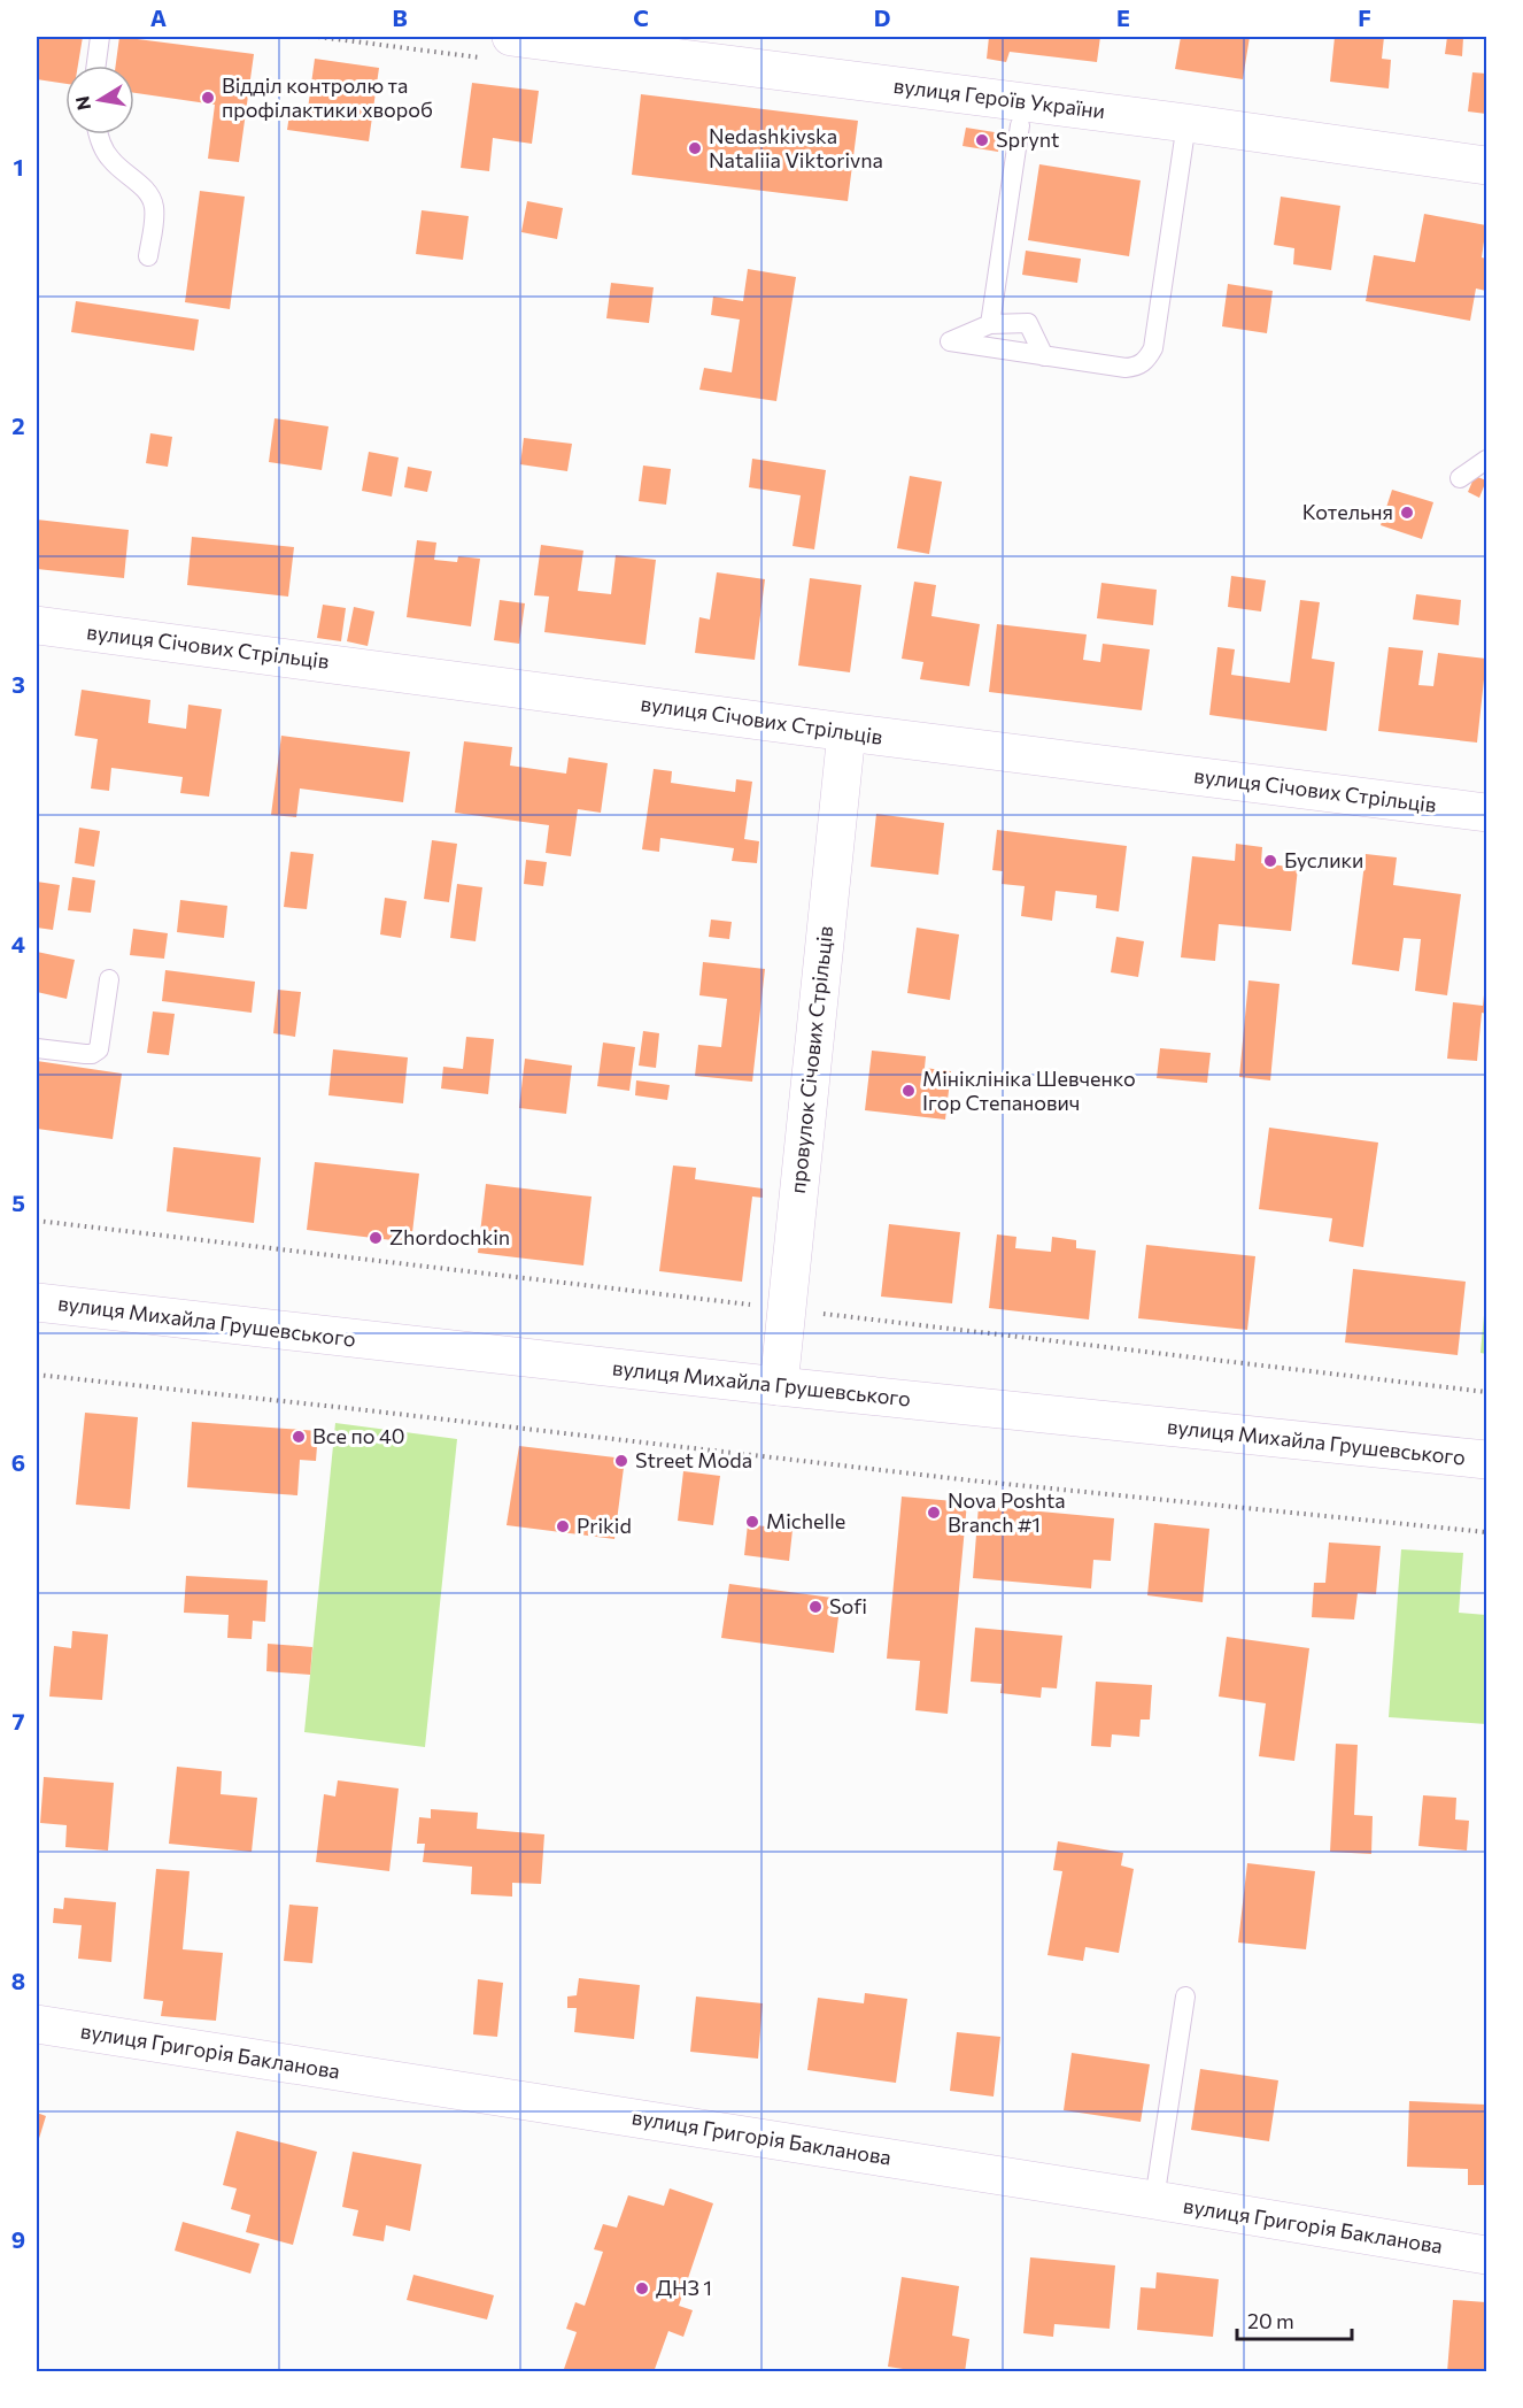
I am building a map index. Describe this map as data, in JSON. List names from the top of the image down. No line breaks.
{"streets":{"street":["вулиця Героїв України","вулиця Січових Стрільців","провулок Січових Стрільців","вулиця Михайла Грушевського","вулиця Григорія Бакланова"]},"crossings":[["вулиця Січових Стрільців","провулок Січових Стрільців"],["провулок Січових Стрільців","вулиця Михайла Грушевського"]],"places":["Відділ контролю та профілактики хвороб","Sprynt","Nedashkivska Nataliia Viktorivna","Котельня","Буслики","Мініклініка Шевченко Ігор Степанович","Zhordochkin","Все по 40","Street Moda","Nova Poshta Branch #1","Michelle","Prikid","Sofi","ДНЗ 1"],"scale_bar":"20 m","north":"left","grid":{"columns":["A","B","C","D","E","F"],"rows":["1","2","3","4","5","6","7","8","9"]}}
